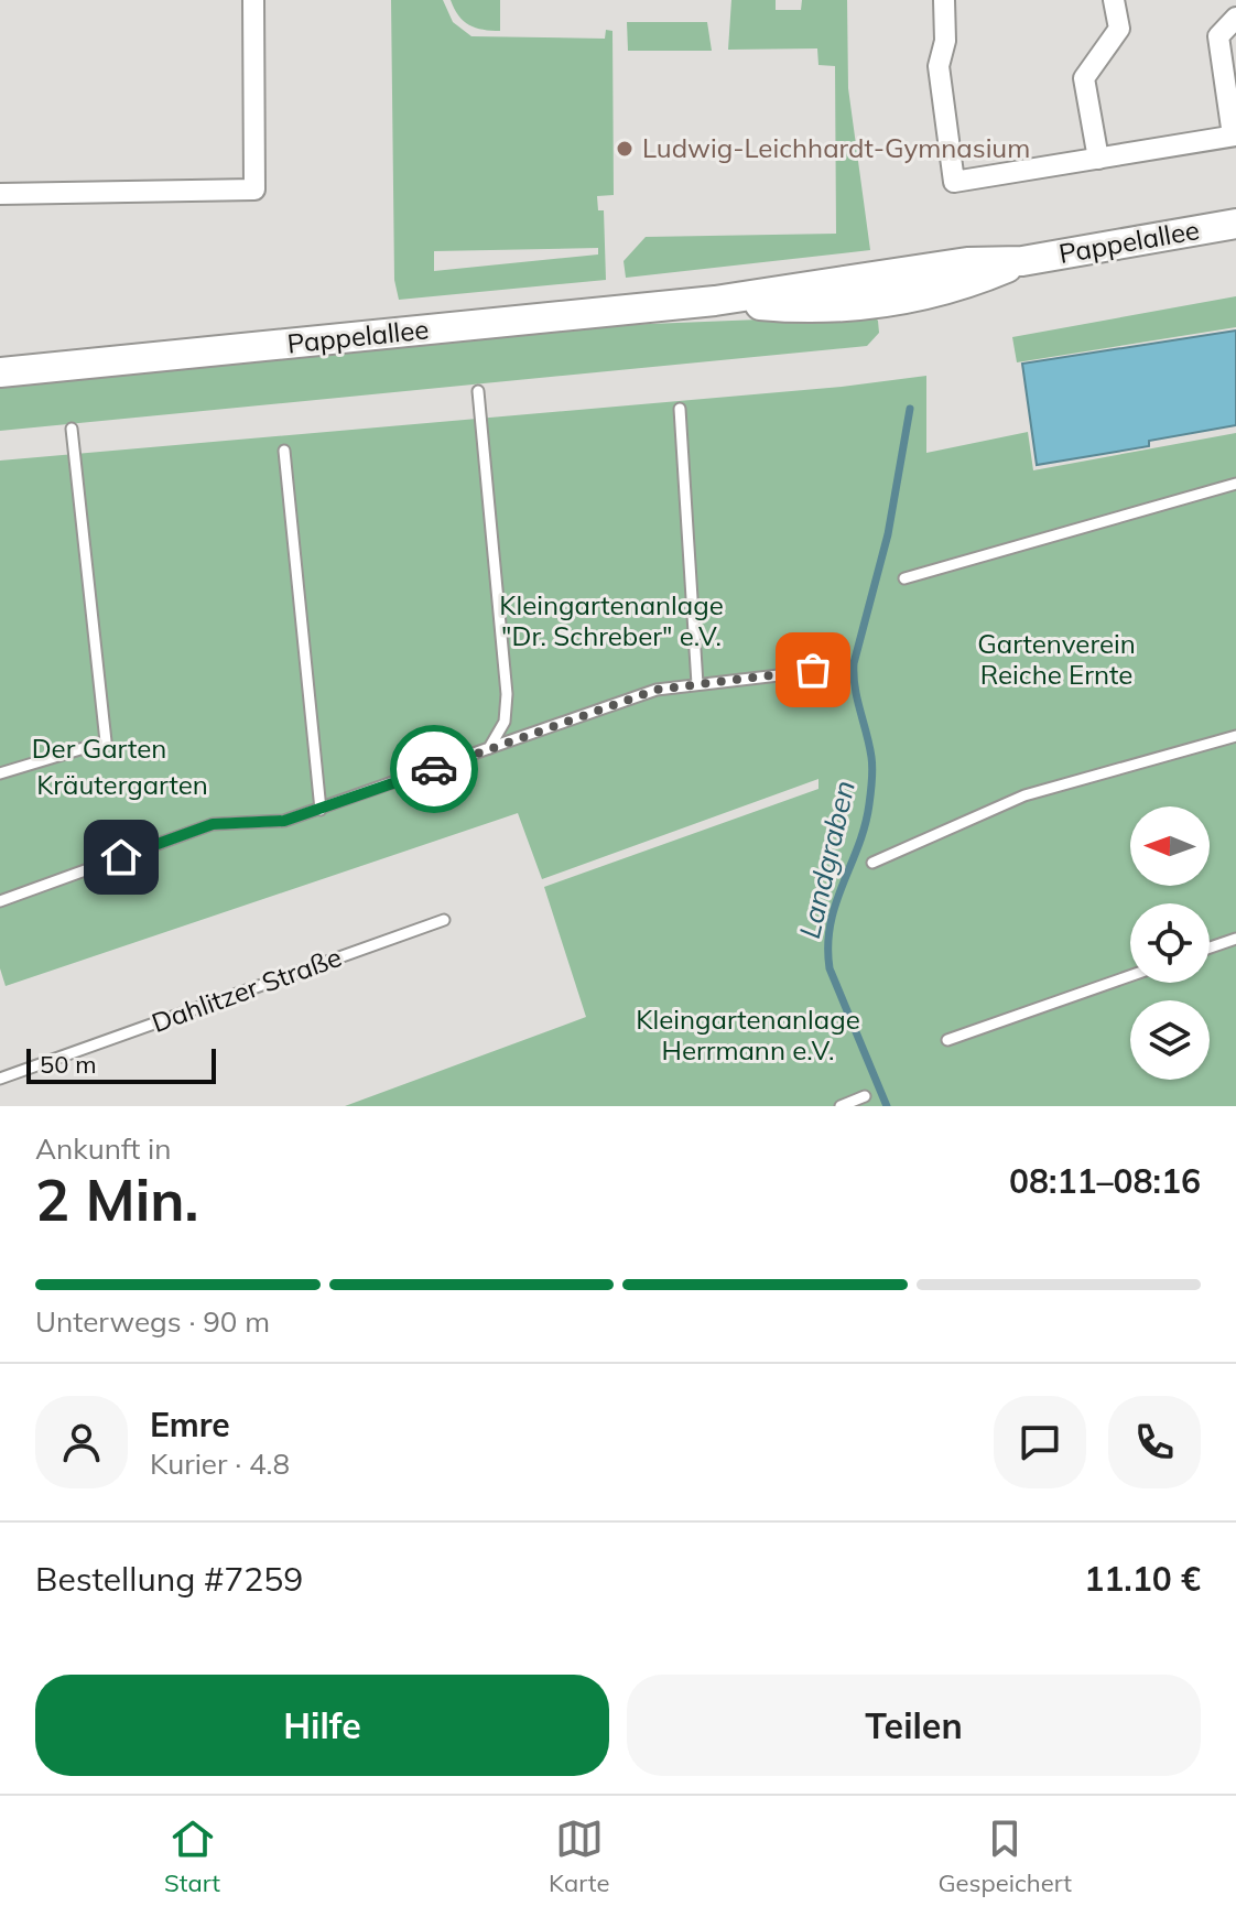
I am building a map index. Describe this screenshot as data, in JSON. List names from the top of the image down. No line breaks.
{"streets":{"main road":["Pappelallee"],"lane":["Dahlitzer Straße"]},"water":["Landgraben"],"parks":["Kleingartenanlage \"Dr. Schreber\" e.V.","Gartenverein Reiche Ernte","Der Garten","Kräutergarten","Kleingartenanlage Herrmann e.V."],"places":["Ludwig-Leichhardt-Gymnasium"],"scale_bar":"50 m","north":"left","page":{"scale":"50 m","heading":["2 Min.","Ankunft in","08:11–08:16"],"panel":["Emre","Kurier · 4.8","Bestellung #7259","11.10 €"],"bar":"Unterwegs · 90 m","buttons":["Hilfe","Teilen"],"tabs":["Start","Karte","Gespeichert"]}}
